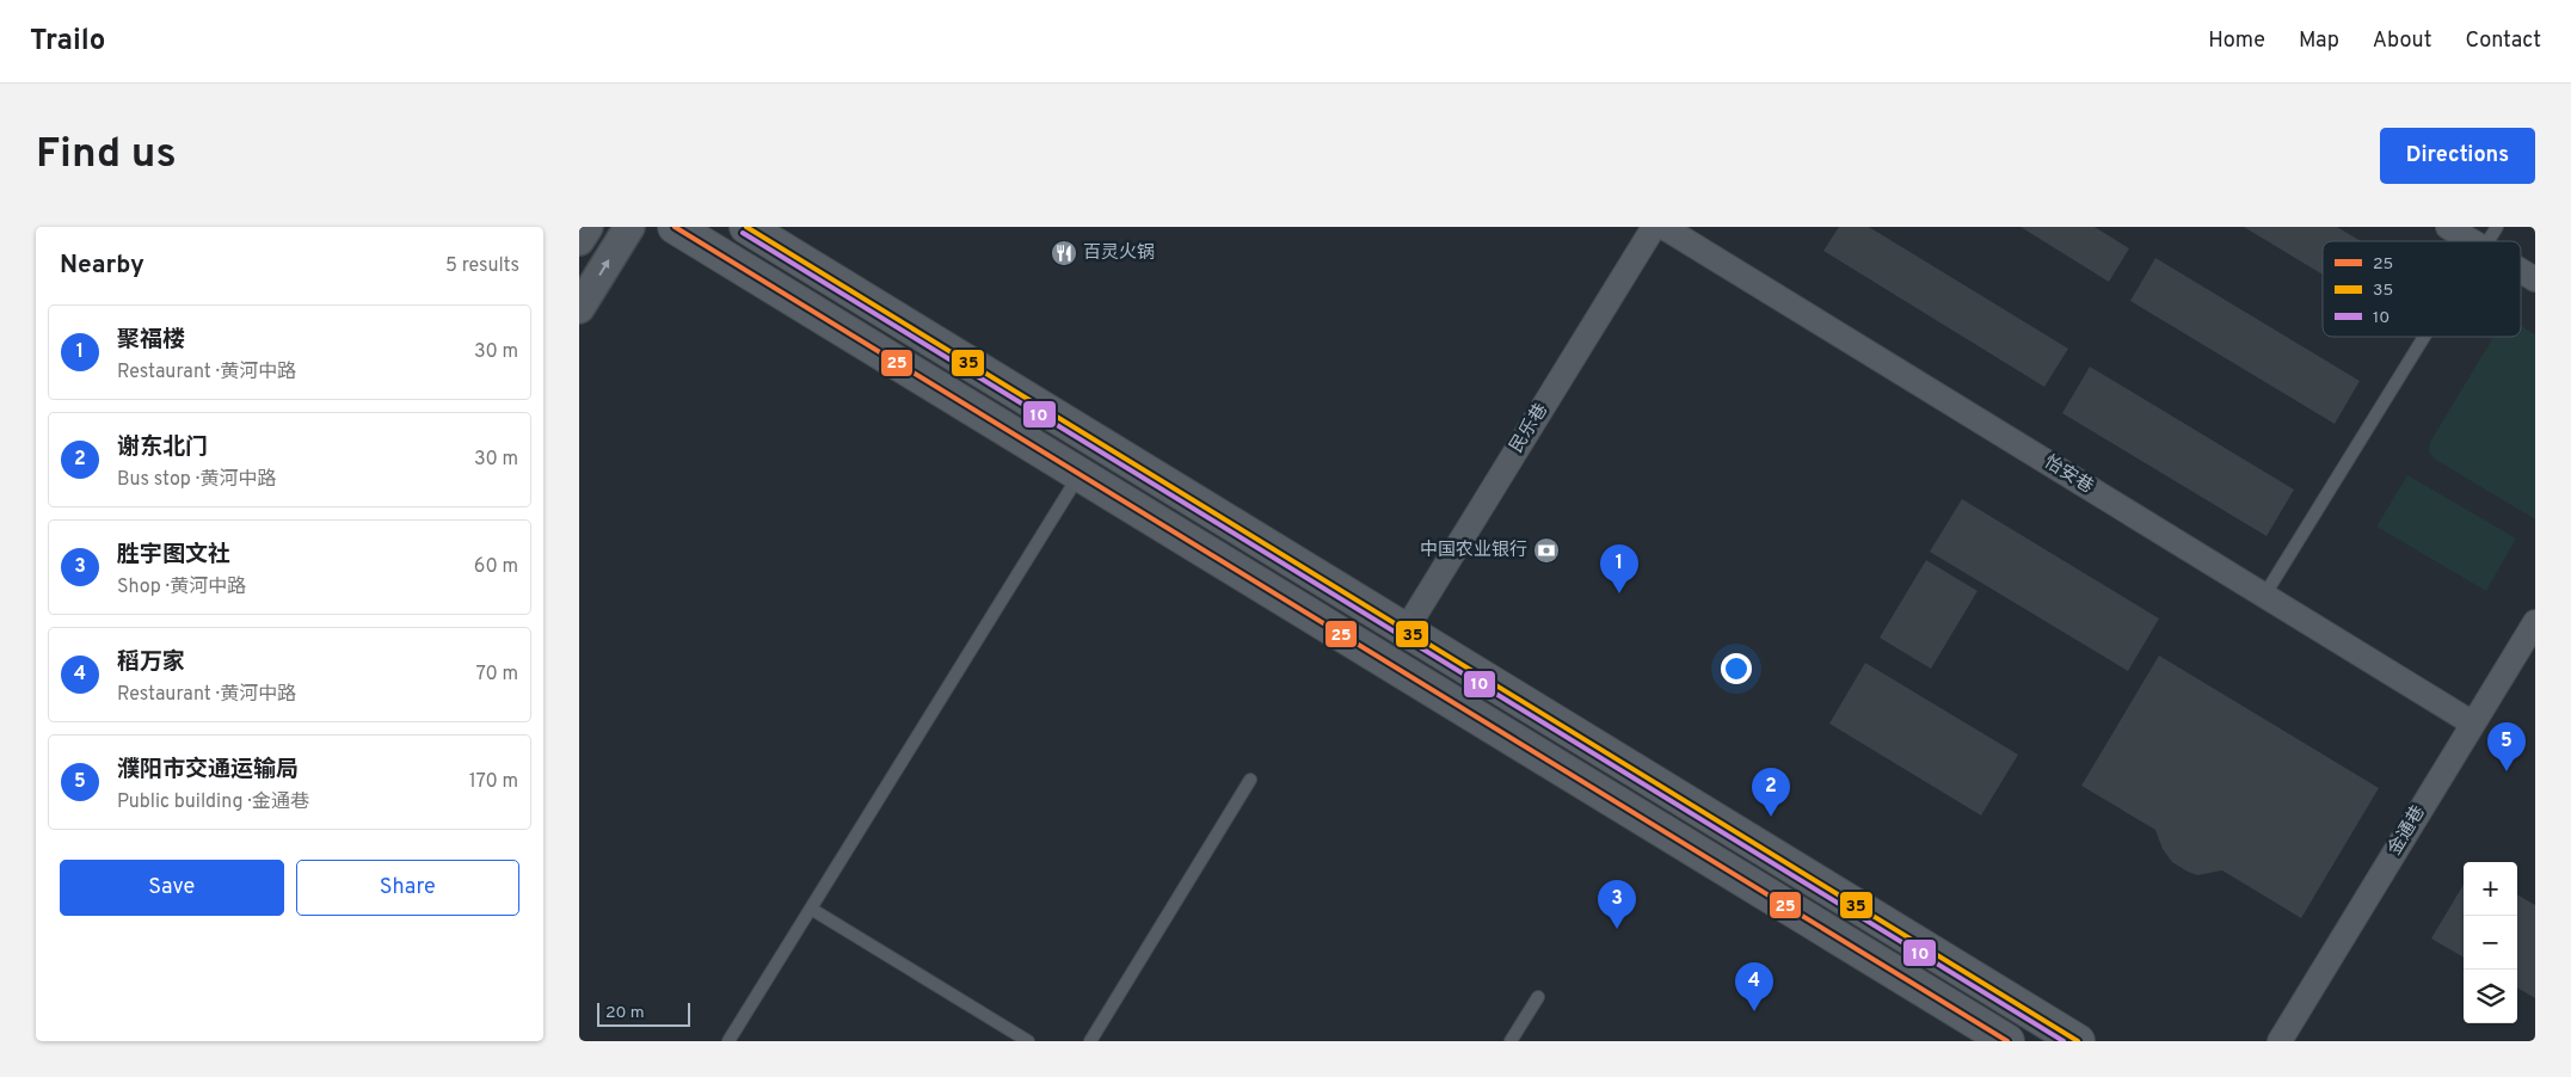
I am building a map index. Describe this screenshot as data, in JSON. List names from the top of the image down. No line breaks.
{"streets":{"street":["民乐巷","怡安巷","金通巷"]},"crossings":[["怡安巷","金通巷"]],"places":{"restaurant":["百灵火锅"],"bank":["中国农业银行"]},"lines":["transit line 25","transit line 35","transit line 10"],"legend":["25","35","10"],"scale_bar":"20 m","page":{"header":"Trailo","nav":["Home","Map","About","Contact"],"buttons":["Directions",["Save","Share"]],"title":"Find us","heading":["Nearby","5 results"],"list":[{"mark":"1","name":"聚福楼","note":"Restaurant · 黄河中路","value":"30 m"},{"mark":"2","name":"谢东北门","note":"Bus stop · 黄河中路","value":"30 m"},{"mark":"3","name":"胜宇图文社","note":"Shop · 黄河中路","value":"60 m"},{"mark":"4","name":"稻万家","note":"Restaurant · 黄河中路","value":"70 m"},{"mark":"5","name":"濮阳市交通运输局","note":"Public building · 金通巷","value":"170 m"}],"pins":["1","5","2","3","4"],"map_buttons":["+","−"],"scale":"20 m"}}
